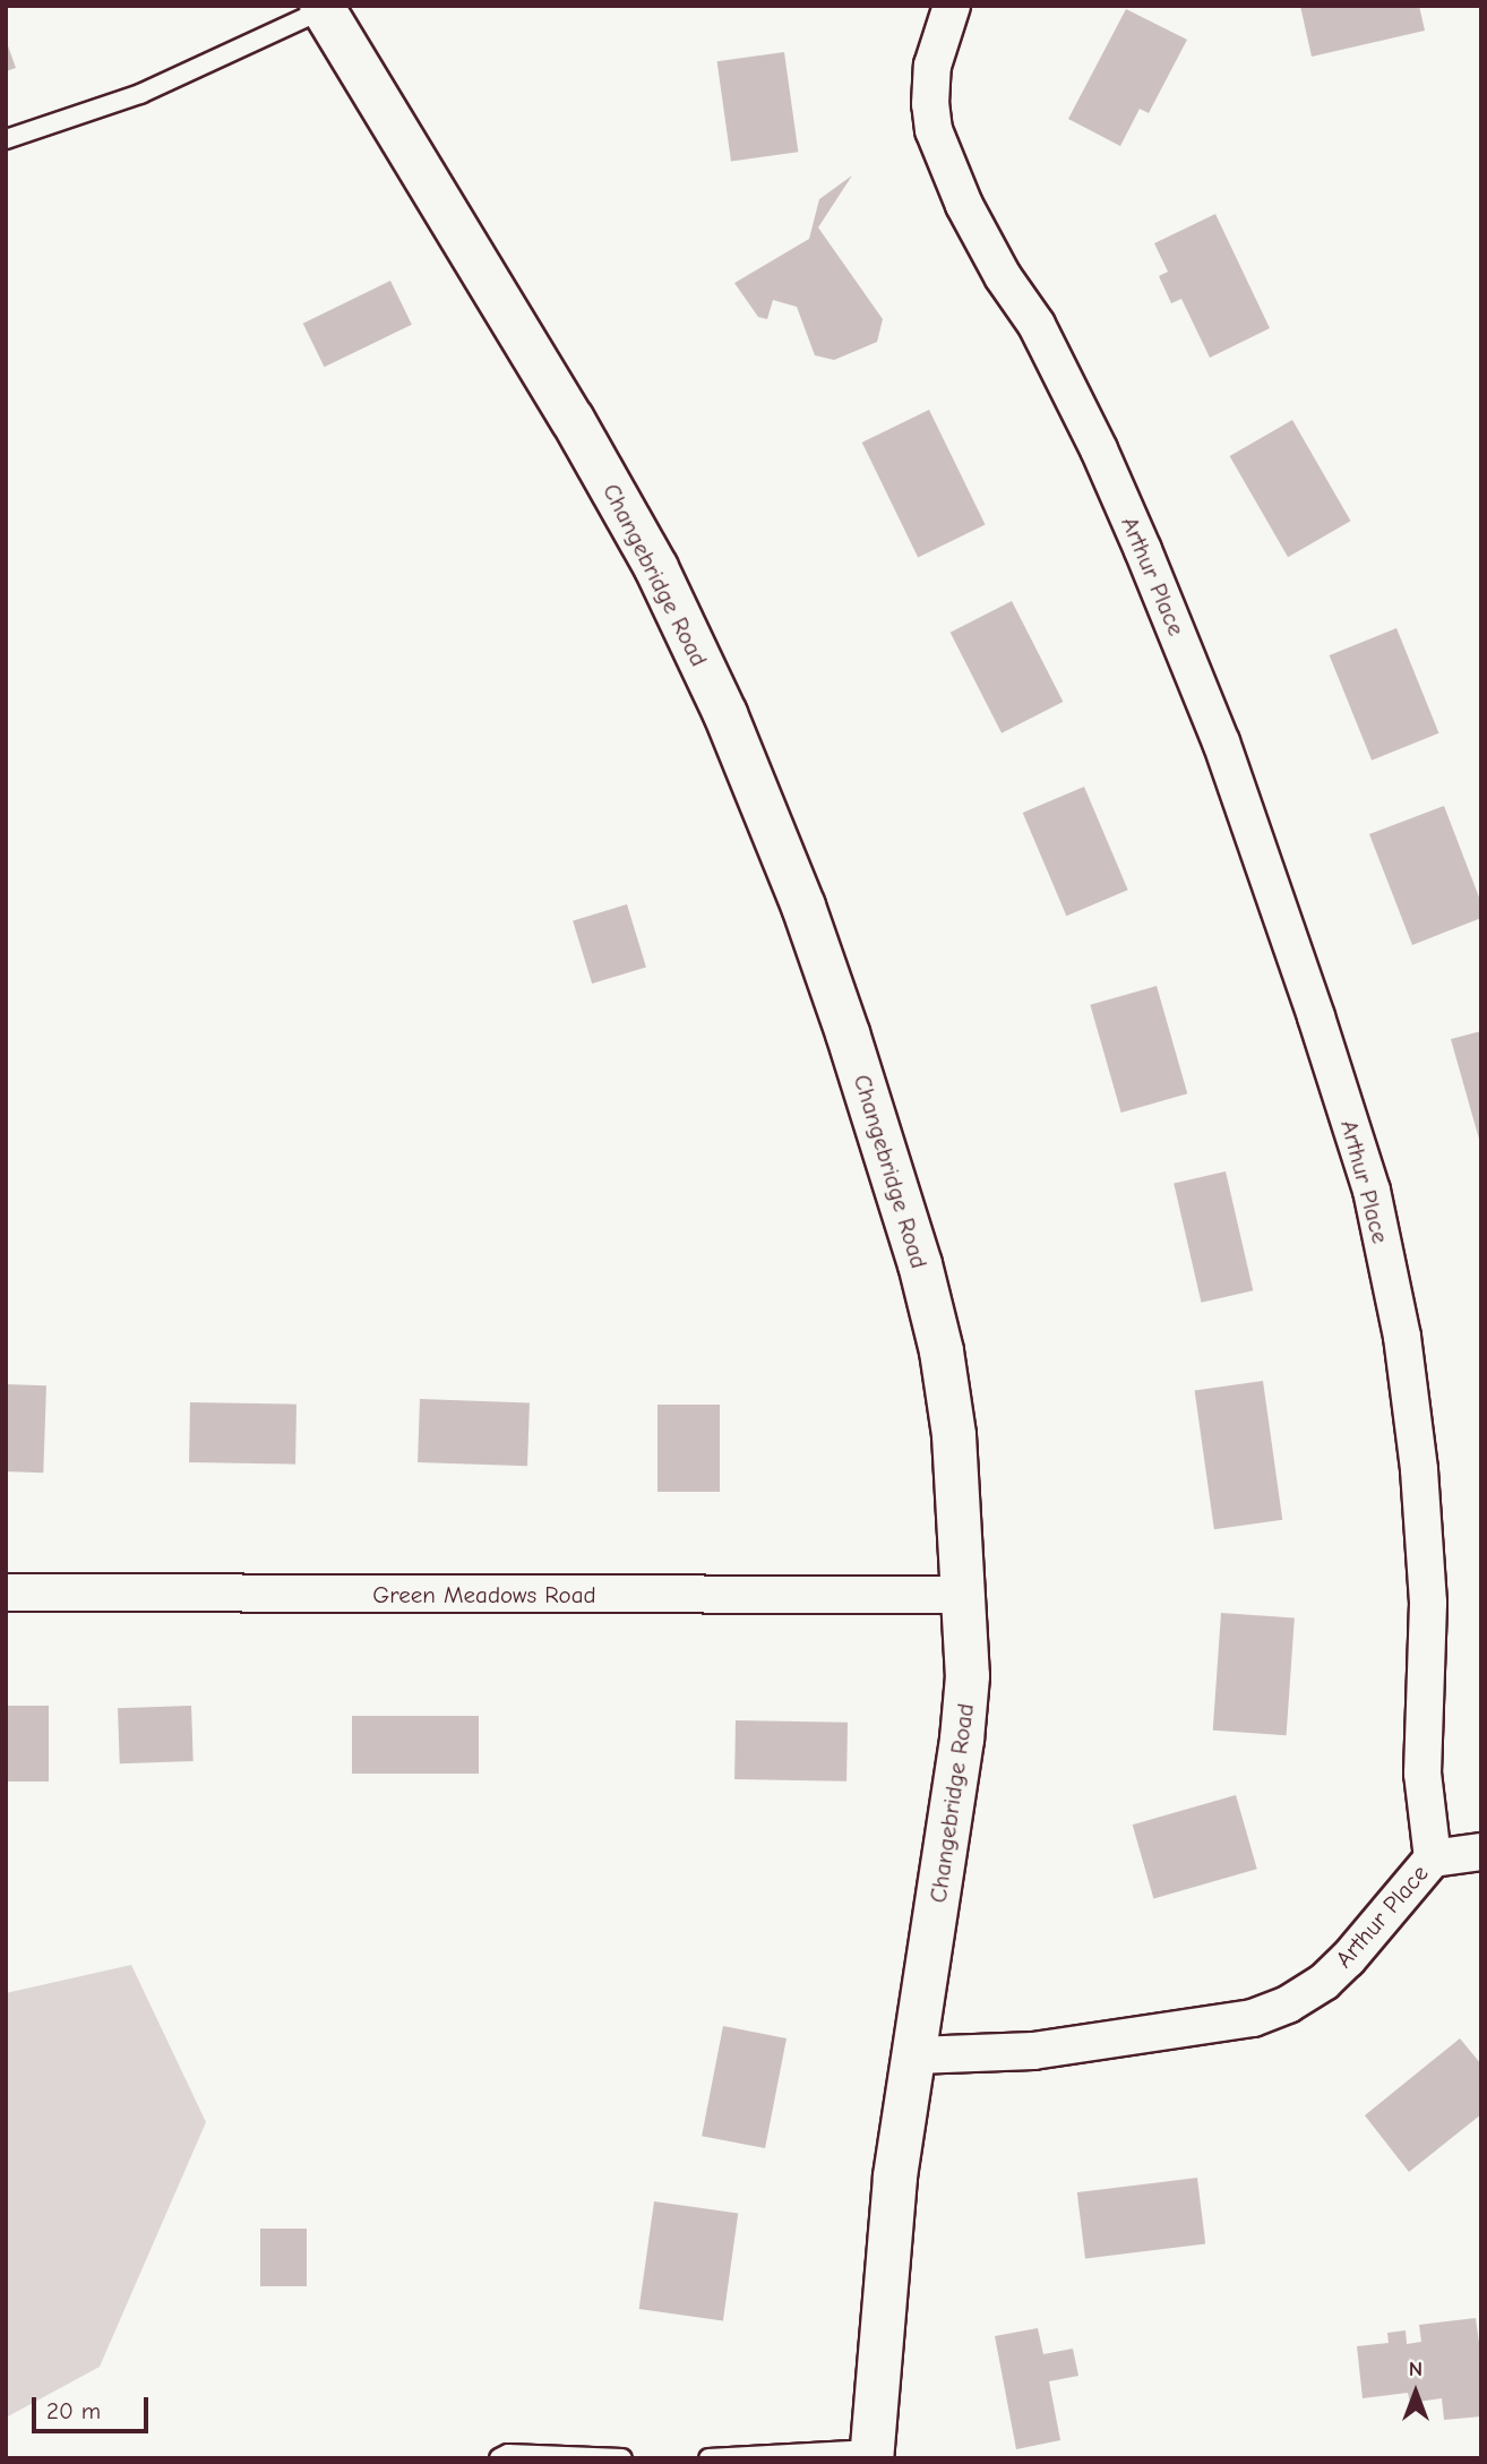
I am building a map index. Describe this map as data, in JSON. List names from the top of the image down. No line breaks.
{"streets":{"main road":["Changebridge Road"],"street":["Arthur Place","Green Meadows Road"]},"crossings":[["Changebridge Road","Arthur Place"],["Changebridge Road","Green Meadows Road"]],"scale_bar":"20 m","north":"top"}
